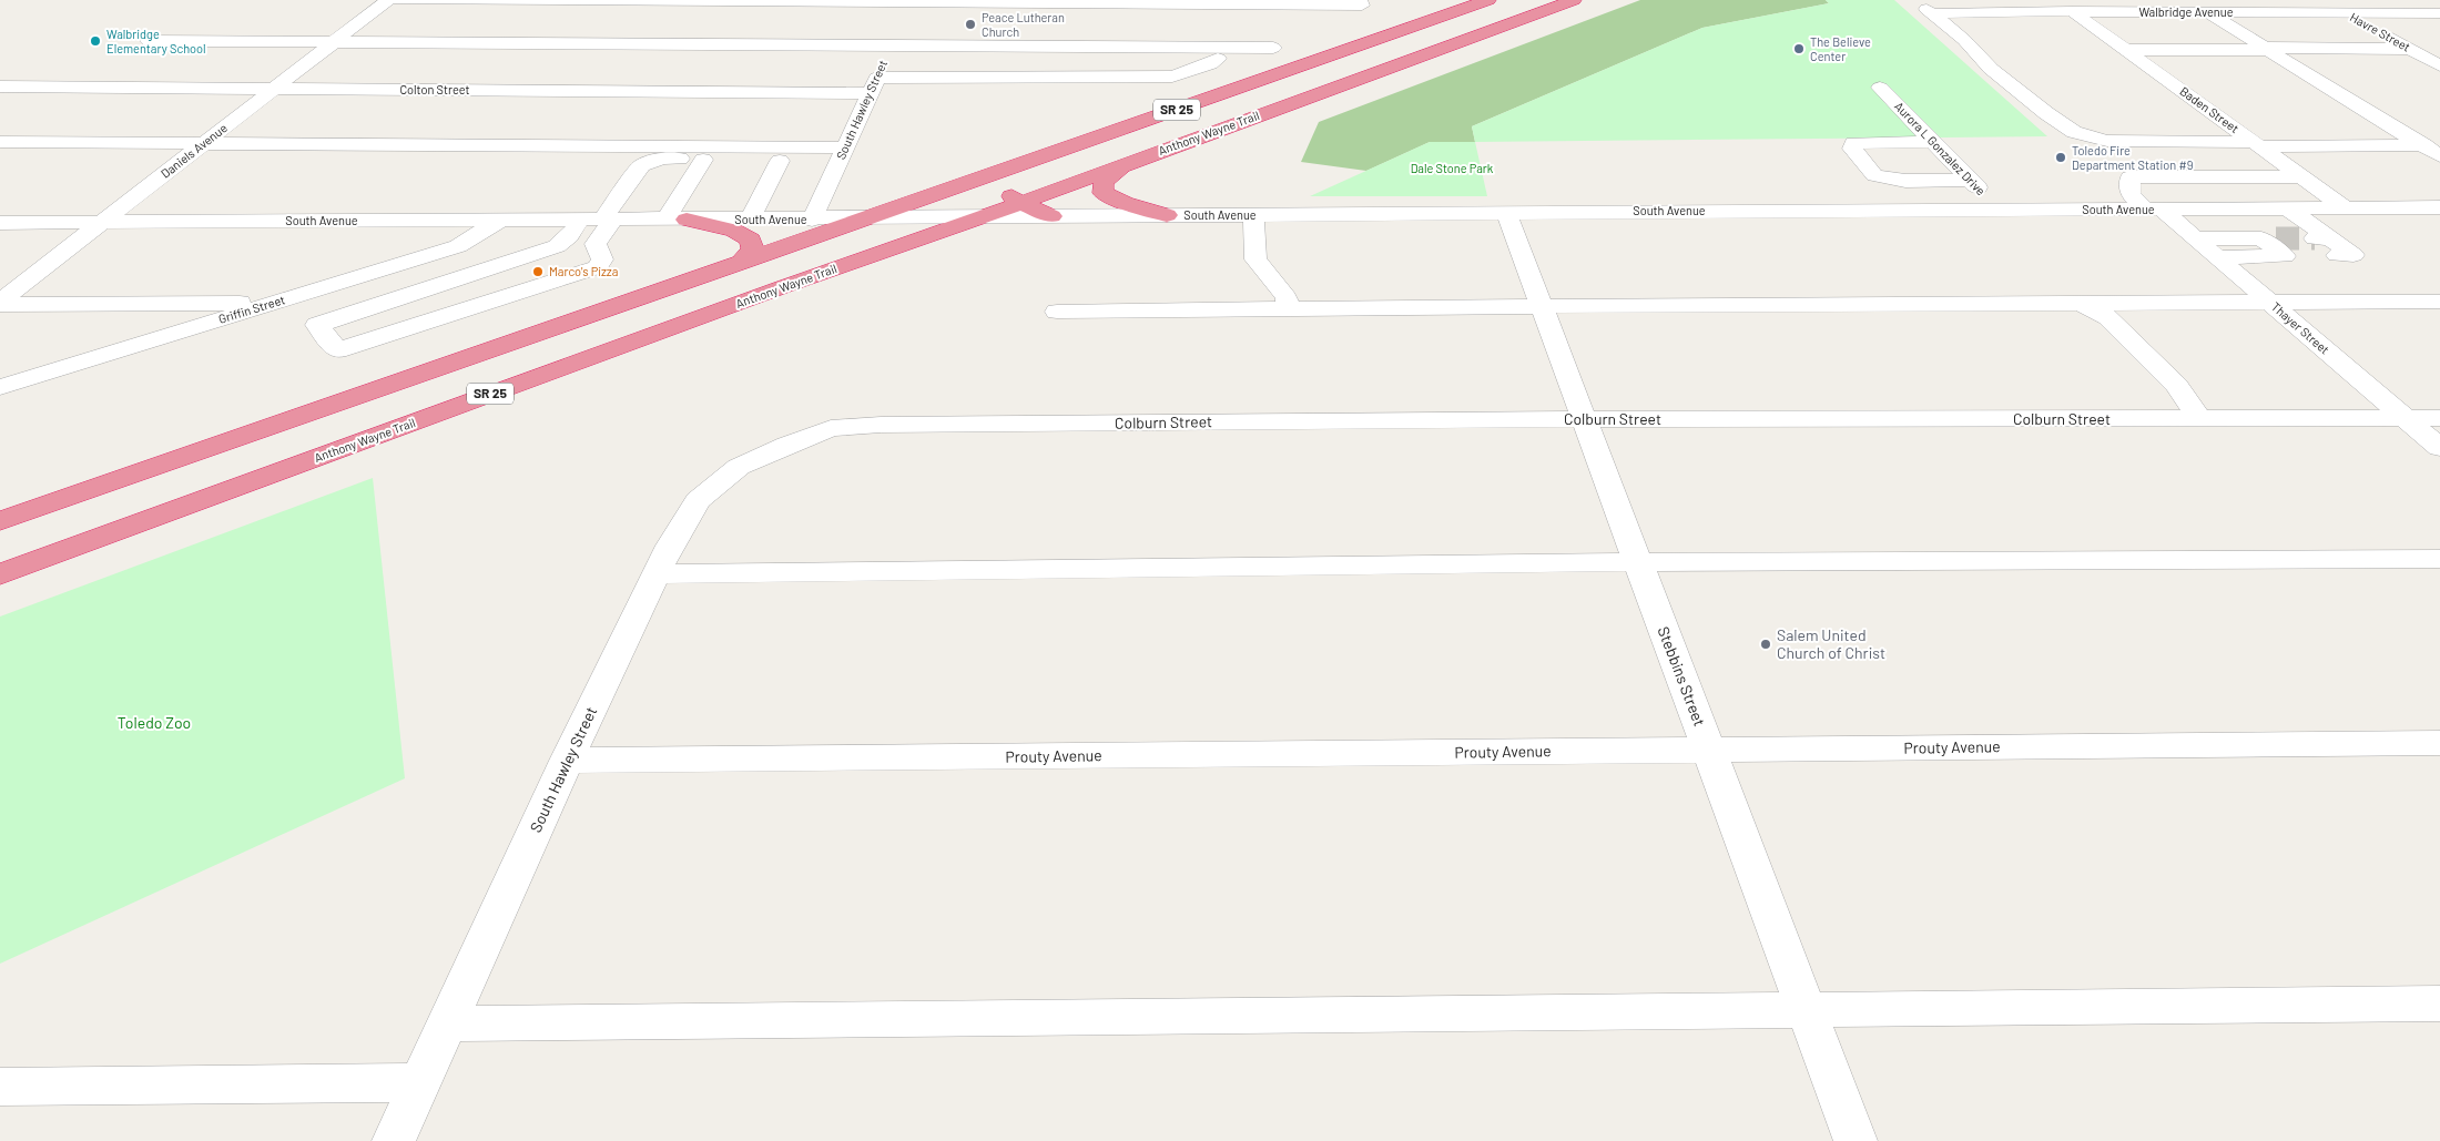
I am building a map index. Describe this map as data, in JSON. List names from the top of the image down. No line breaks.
{"streets":{"highway":["SR 25","Anthony Wayne Trail"],"street":["Walbridge Avenue","Havre Street","Colton Street","South Hawley Street","Baden Street","Aurora L Gonzalez Drive","Daniels Avenue","South Avenue","Griffin Street","Thayer Street","Colburn Street","Stebbins Street","Prouty Avenue"]},"crossings":[["Walbridge Avenue","Havre Street"],["Walbridge Avenue","Baden Street"],["Colton Street","South Hawley Street"],["Colton Street","Daniels Avenue"],["South Hawley Street","South Avenue"],["South Hawley Street","Colburn Street"],["South Hawley Street","Prouty Avenue"],["SR 25","South Avenue"],["Baden Street","South Avenue"],["Baden Street","Thayer Street"],["Anthony Wayne Trail","South Avenue"],["Aurora L Gonzalez Drive","South Avenue"],["Daniels Avenue","South Avenue"],["South Avenue","Griffin Street"],["South Avenue","Thayer Street"],["South Avenue","Stebbins Street"],["Thayer Street","Colburn Street"],["Colburn Street","Stebbins Street"],["Stebbins Street","Prouty Avenue"]],"parks":["Dale Stone Park","Toledo Zoo"],"places":["Peace Lutheran Church","Walbridge Elementary School","The Believe Center","Toledo Fire Department Station #9","Marco's Pizza","Salem United Church of Christ"]}
